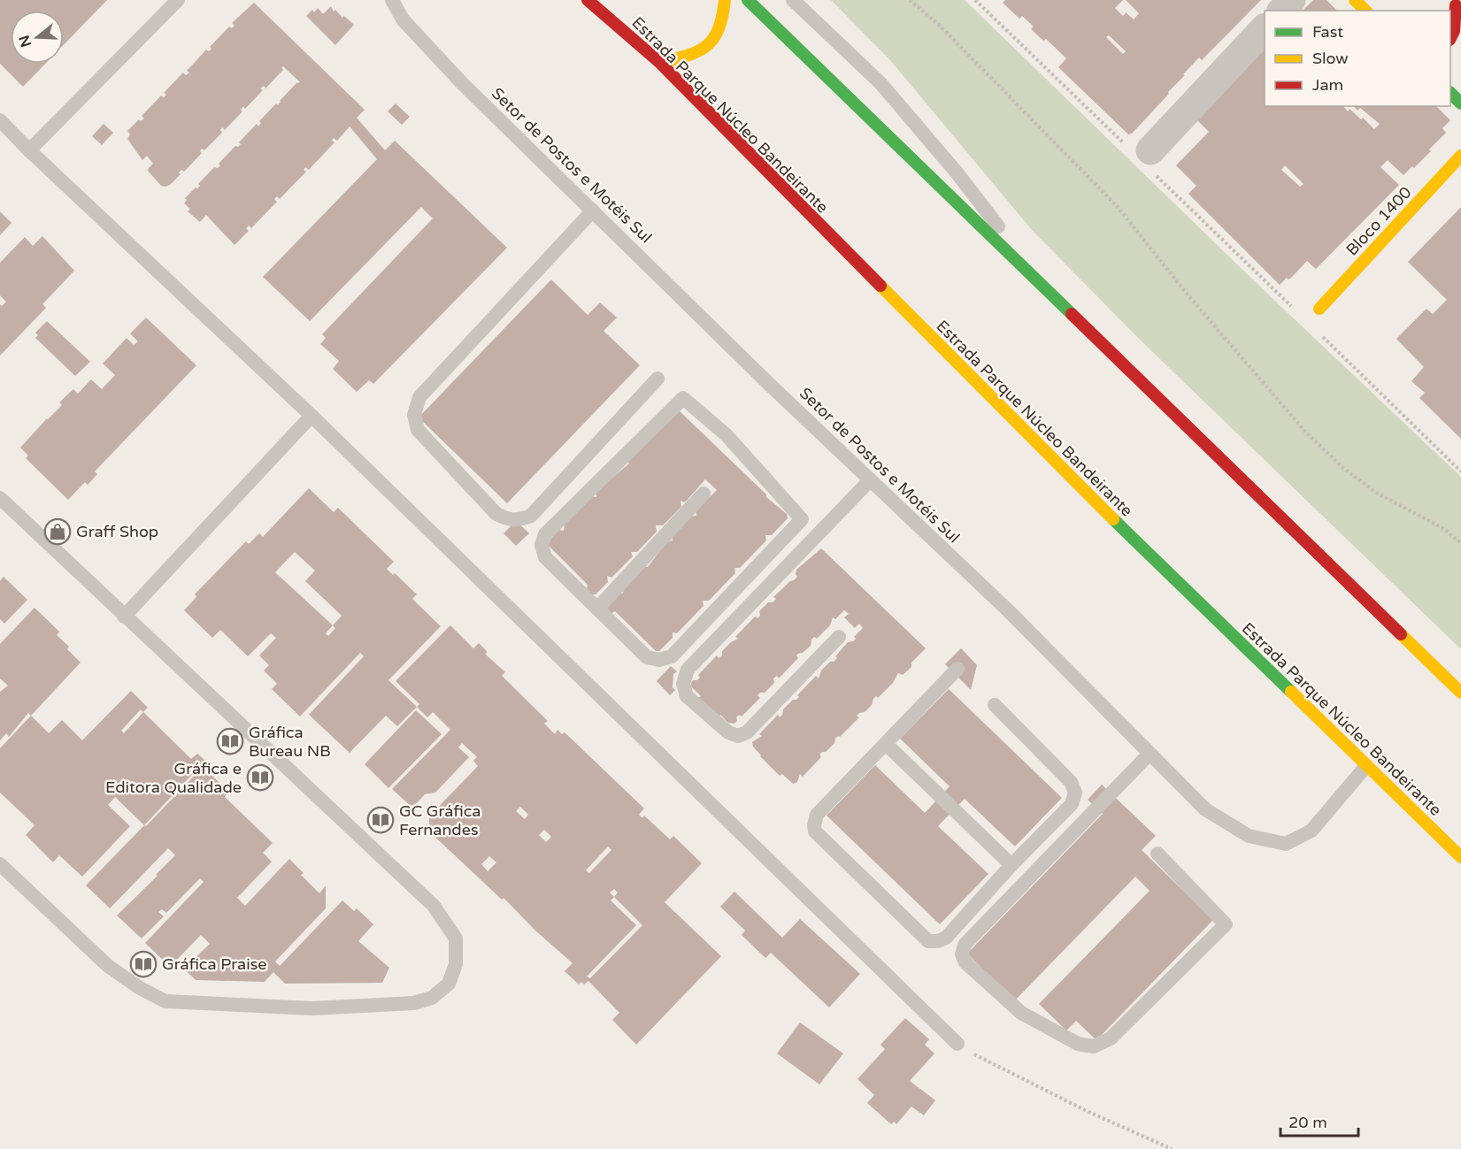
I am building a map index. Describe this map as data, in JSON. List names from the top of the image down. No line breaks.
{"streets":{"main road":["Estrada Parque Núcleo Bandeirante","Bloco 1400"],"lane":["Setor de Postos e Motéis Sul"]},"crossings":[["Estrada Parque Núcleo Bandeirante","Setor de Postos e Motéis Sul"]],"places":{"shop":["Graff Shop"],"library":["Gráfica Bureau NB","Gráfica e Editora Qualidade","GC Gráfica Fernandes","Gráfica Praise"]},"legend":["Fast","Slow","Jam"],"scale_bar":"20 m","north":"left"}
